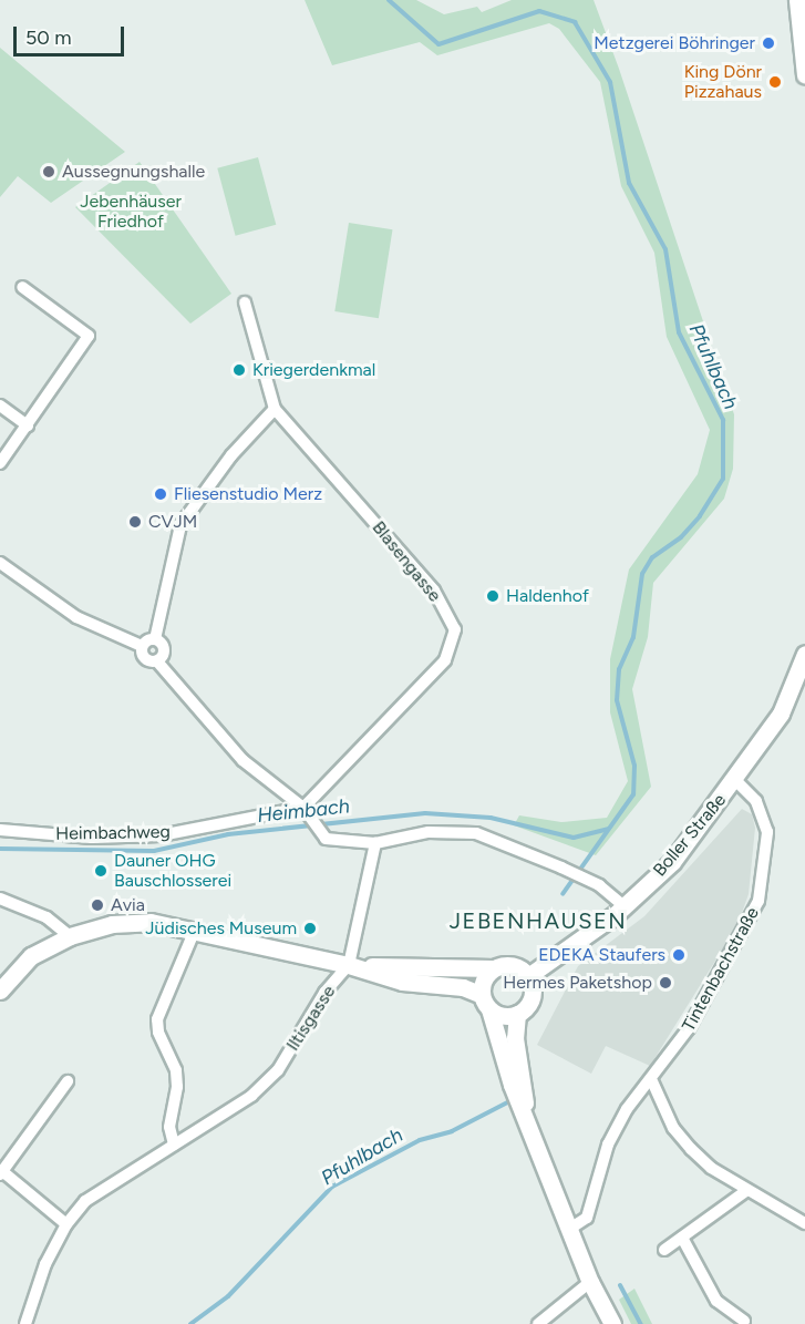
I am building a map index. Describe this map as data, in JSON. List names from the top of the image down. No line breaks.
{"streets":{"main road":["Boller Straße"],"street":["Blasengasse","Heimbachweg","Tintenbachstraße","Iltisgasse"]},"crossings":[["Blasengasse","Heimbachweg"],["Boller Straße","Tintenbachstraße"]],"districts":["JEBENHAUSEN"],"water":["Pfuhlbach","Heimbach"],"parks":["Jebenhäuser Friedhof"],"places":["Metzgerei Böhringer","King Dönr Pizzahaus","Aussegnungshalle","Kriegerdenkmal","Fliesenstudio Merz","CVJM","Haldenhof","Dauner OHG Bauschlosserei","Avia","Jüdisches Museum","EDEKA Staufers","Hermes Paketshop"],"scale_bar":"50 m"}
